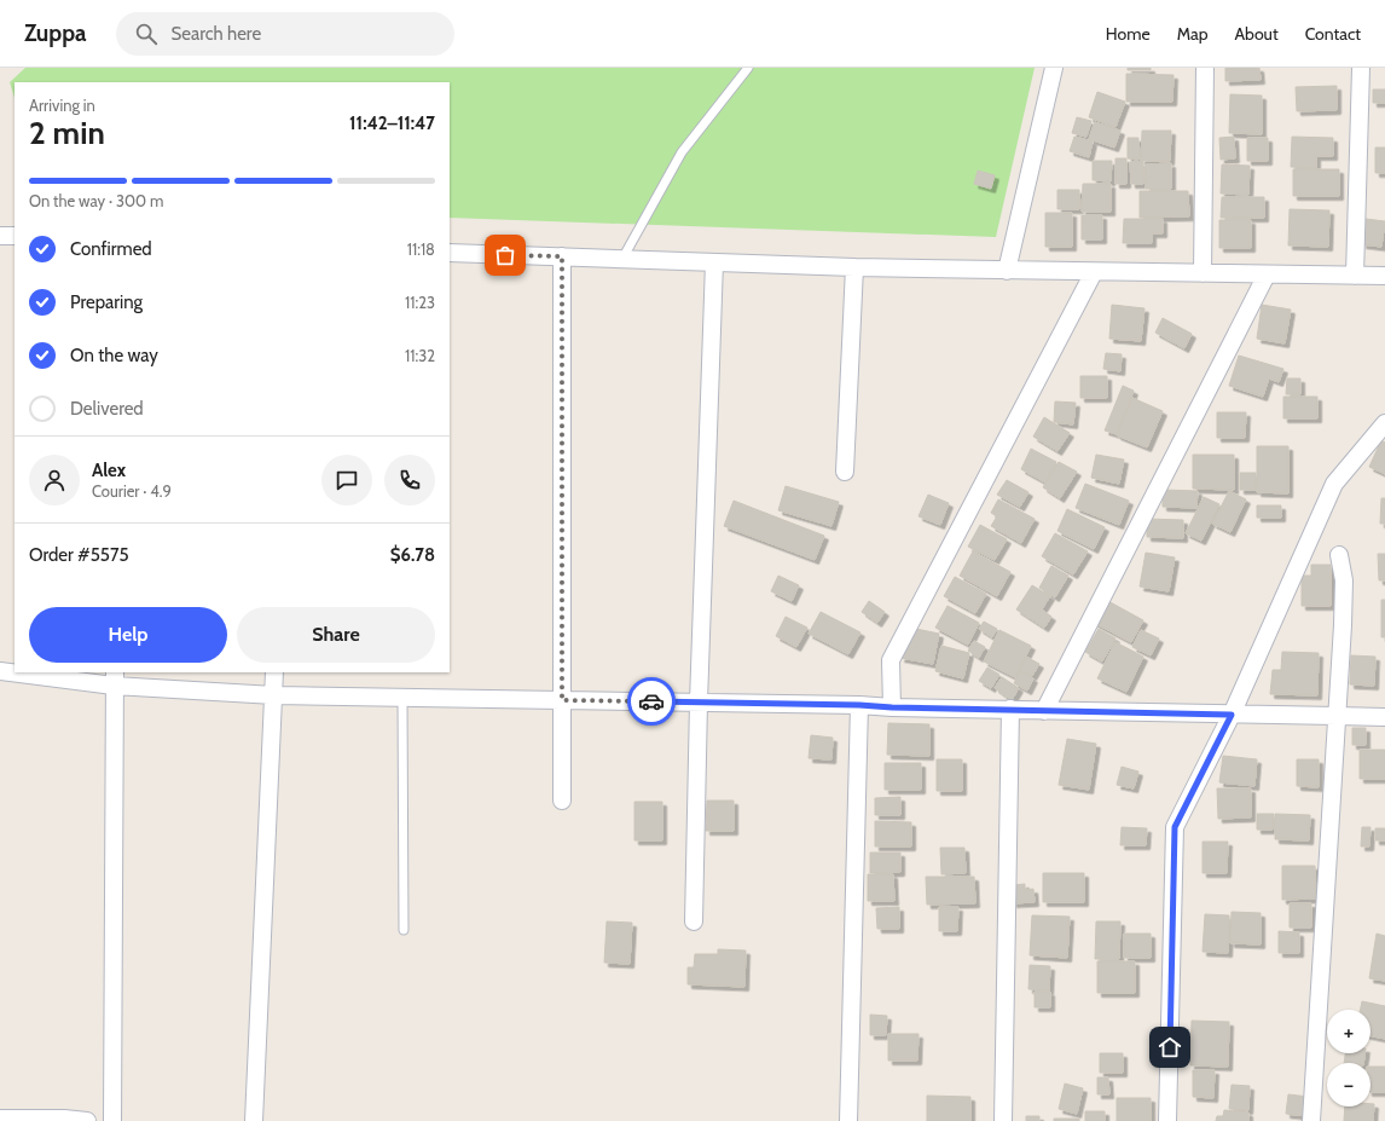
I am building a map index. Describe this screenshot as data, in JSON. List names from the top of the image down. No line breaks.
{"page":{"header":"Zuppa","search":"Search here","nav":["Home","Map","About","Contact"],"heading":["2 min","Arriving in","11:42–11:47"],"panel":["Alex","Courier · 4.9","Order #5575","$6.78"],"bar":"On the way · 300 m","list":[["Confirmed","11:18"],["Preparing","11:23"],["On the way","11:32"],"Delivered"],"buttons":["Help","Share"],"map_buttons":["+","−"]}}
